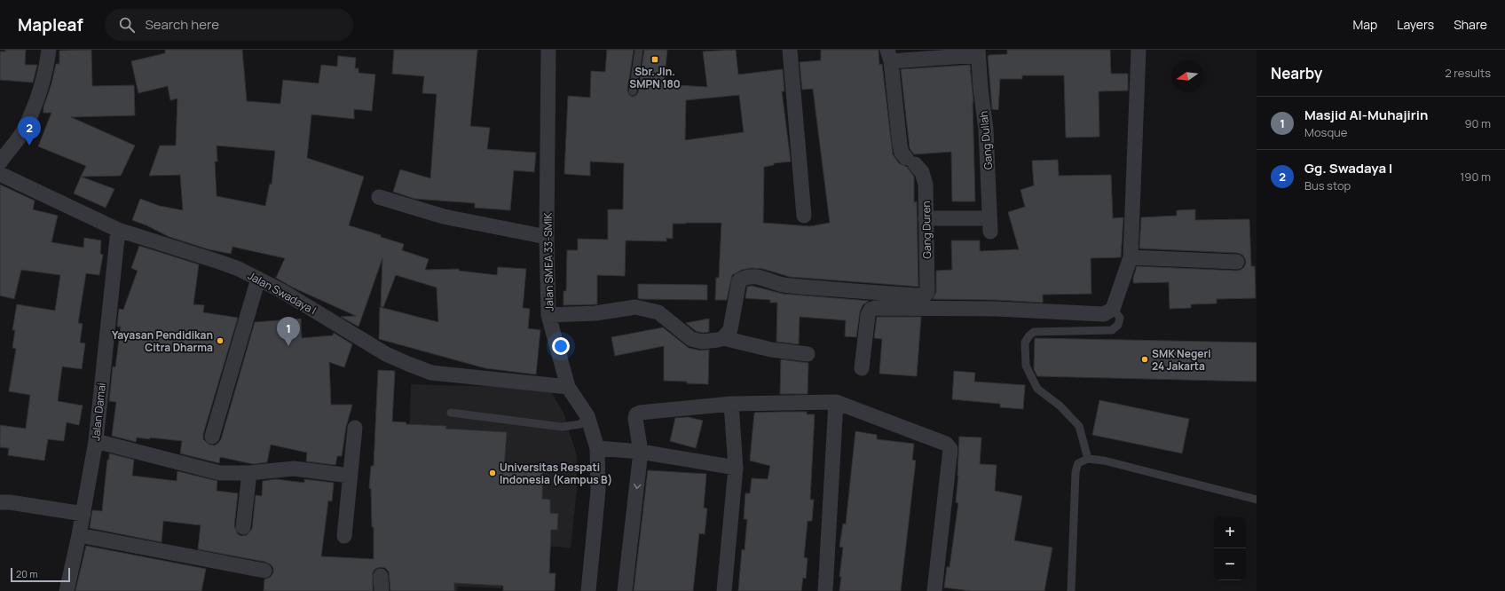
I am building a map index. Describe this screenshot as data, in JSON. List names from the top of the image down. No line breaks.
{"streets":{"street":["Gang Dullah","Gang Duren","Jalan SMEA 33-SMIK","Jalan Swadaya I","Jalan Damai"]},"crossings":[["Gang Dullah","Gang Duren"],["Jalan SMEA 33-SMIK","Jalan Swadaya I"],["Jalan Swadaya I","Jalan Damai"]],"places":{"transit":["Sbr. Jln. SMPN 180"],"other":["Yayasan Pendidikan Citra Dharma","SMK Negeri 24 Jakarta","Universitas Respati Indonesia (Kampus B)"]},"scale_bar":"20 m","north":"left","page":{"header":"Mapleaf","search":"Search here","nav":["Map","Layers","Share"],"heading":["Nearby","2 results"],"list":[{"mark":"1","name":"Masjid Al-Muhajirin","note":"Mosque","value":"90 m"},{"mark":"2","name":"Gg. Swadaya I","note":"Bus stop","value":"190 m"}],"pins":["2","1"],"map_buttons":["+","−"],"scale":"20 m"}}
